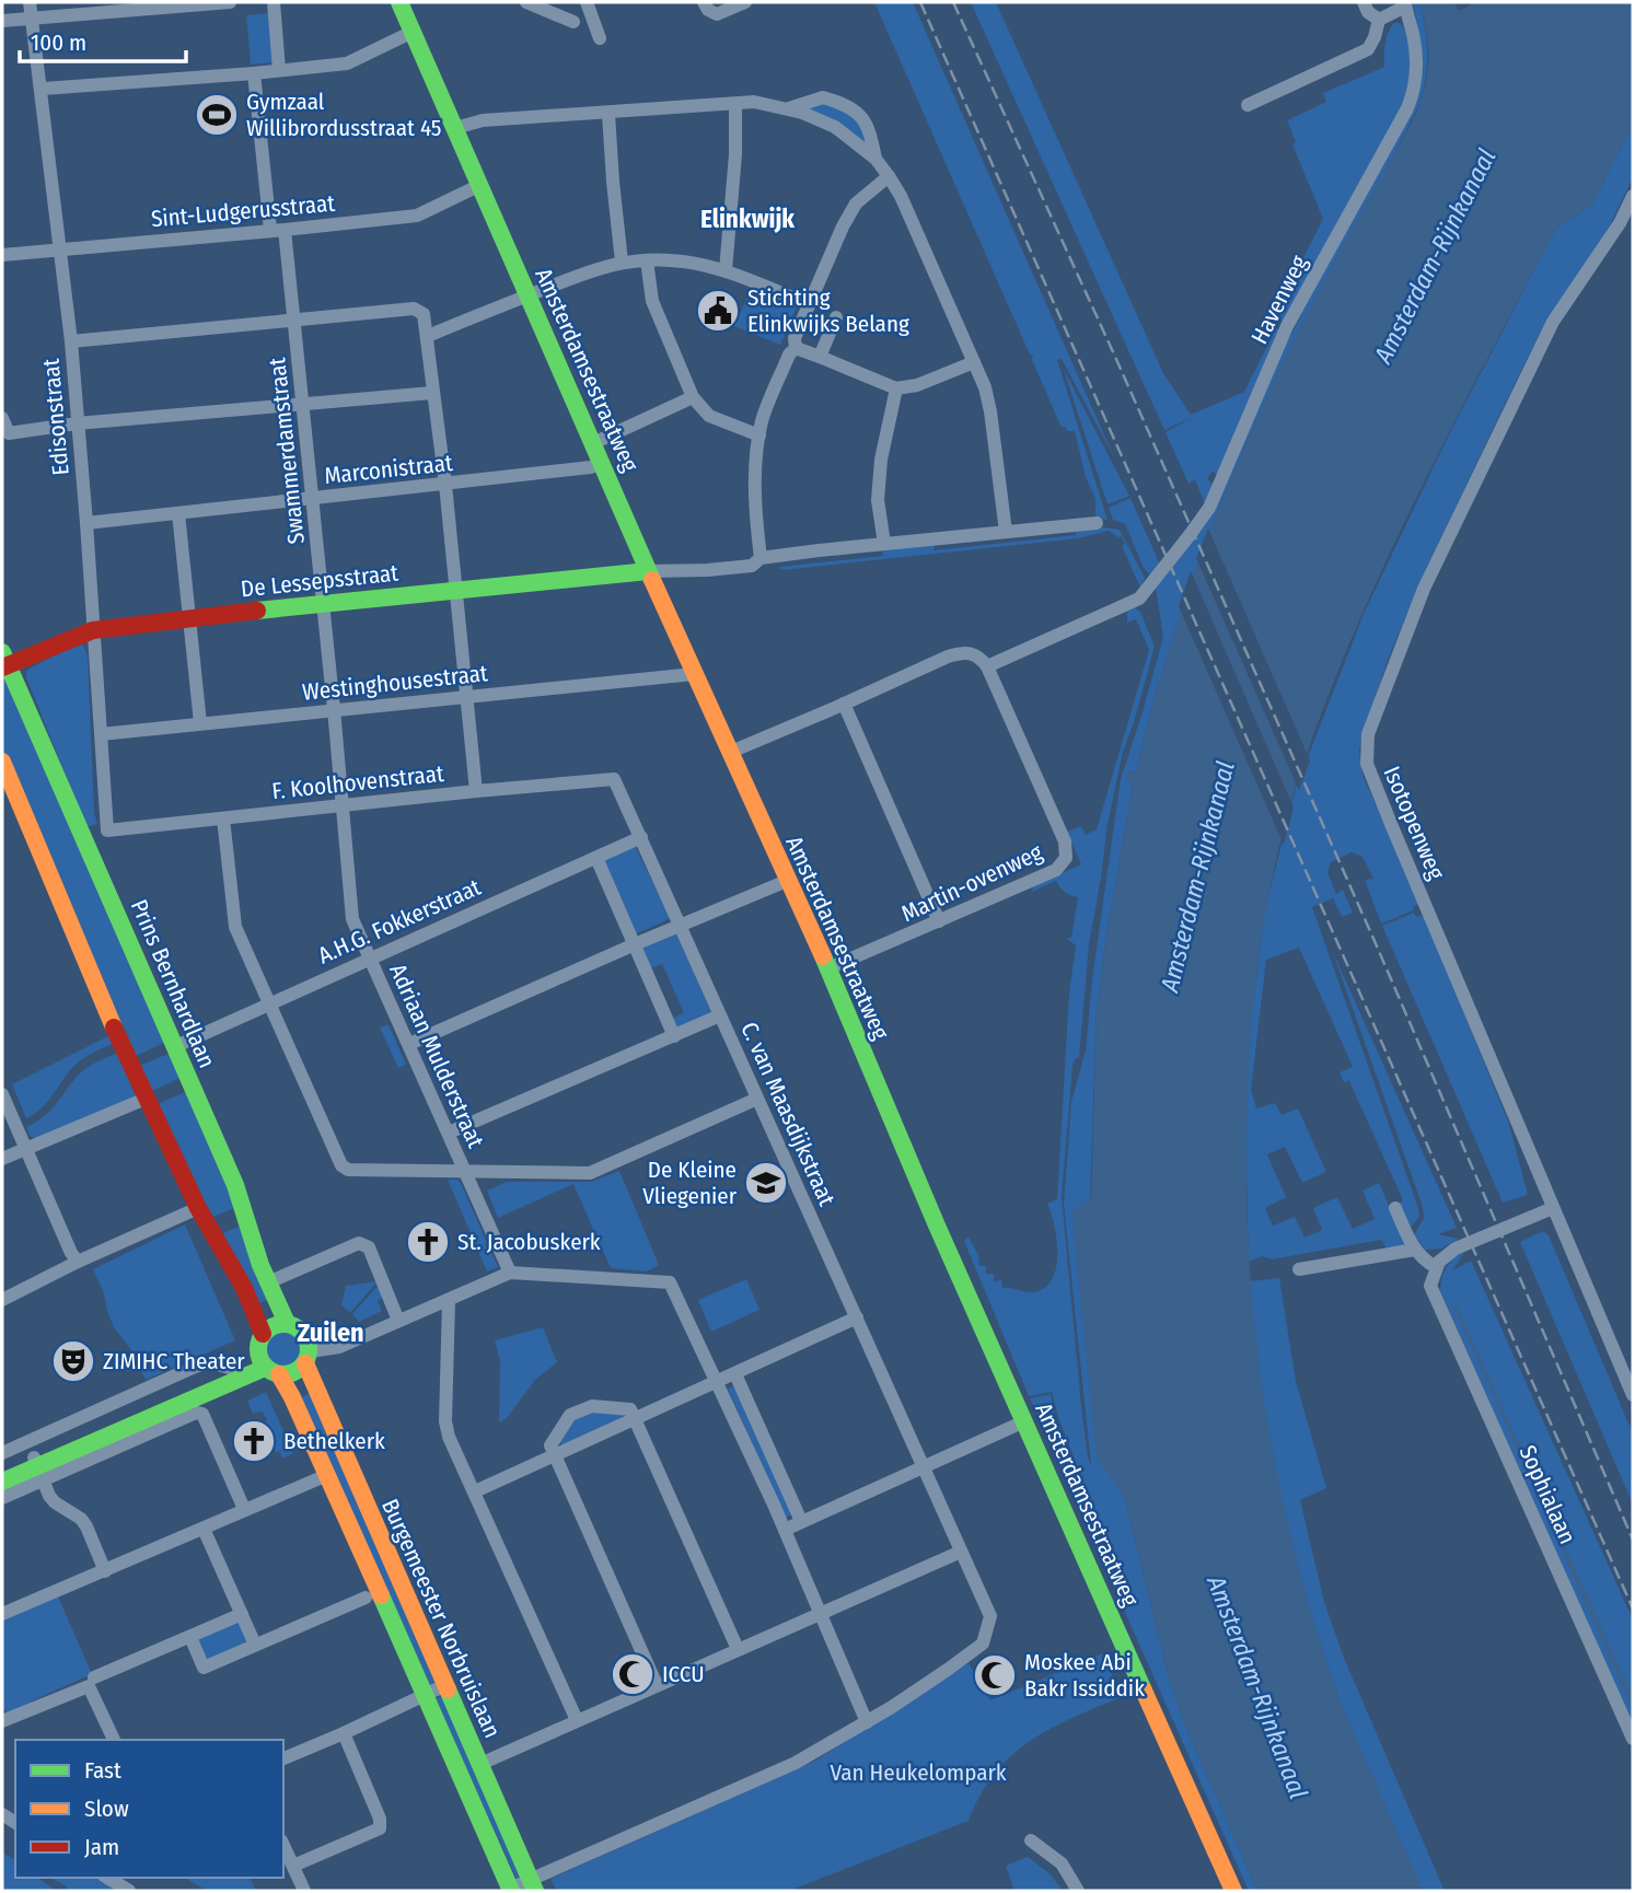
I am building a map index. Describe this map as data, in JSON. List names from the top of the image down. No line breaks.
{"streets":{"main road":["Amsterdamsestraatweg","De Lessepsstraat","Prins Bernhardlaan","Burgemeester Norbruislaan"],"street":["Sint-Ludgerusstraat","Havenweg","Edisonstraat","Swammerdamstraat","Marconistraat","Westinghousestraat","F. Koolhovenstraat","Isotopenweg","Martin-ovenweg","A.H.G. Fokkerstraat","Adriaan Mulderstraat","C. van Maasdijkstraat","Sophialaan"]},"crossings":[["Sint-Ludgerusstraat","Amsterdamsestraatweg"],["Sint-Ludgerusstraat","Edisonstraat"],["Sint-Ludgerusstraat","Swammerdamstraat"],["Havenweg","Martin-ovenweg"],["Amsterdamsestraatweg","Marconistraat"],["Amsterdamsestraatweg","De Lessepsstraat"],["Amsterdamsestraatweg","Westinghousestraat"],["Amsterdamsestraatweg","Martin-ovenweg"],["Edisonstraat","Marconistraat"],["Edisonstraat","De Lessepsstraat"],["Edisonstraat","Westinghousestraat"],["Edisonstraat","F. Koolhovenstraat"],["Swammerdamstraat","Marconistraat"],["Swammerdamstraat","De Lessepsstraat"],["Swammerdamstraat","Westinghousestraat"],["Swammerdamstraat","F. Koolhovenstraat"],["Swammerdamstraat","Adriaan Mulderstraat"],["De Lessepsstraat","Prins Bernhardlaan"],["F. Koolhovenstraat","Adriaan Mulderstraat"],["F. Koolhovenstraat","C. van Maasdijkstraat"],["A.H.G. Fokkerstraat","Prins Bernhardlaan"],["A.H.G. Fokkerstraat","Adriaan Mulderstraat"],["A.H.G. Fokkerstraat","C. van Maasdijkstraat"],["Prins Bernhardlaan","Burgemeester Norbruislaan"],["C. van Maasdijkstraat","Burgemeester Norbruislaan"]],"districts":["Elinkwijk","Zuilen"],"water":["Amsterdam-Rijnkanaal"],"parks":["Van Heukelompark"],"places":{"sports":["Gymzaal Willibrordusstraat 45"],"public building":["Stichting Elinkwijks Belang"],"school or university":["De Kleine Vliegenier"],"church":["St. Jacobuskerk","Bethelkerk"],"theatre":["ZIMIHC Theater"],"mosque":["ICCU","Moskee Abi Bakr Issiddik"]},"legend":["Fast","Slow","Jam"],"scale_bar":"100 m"}
